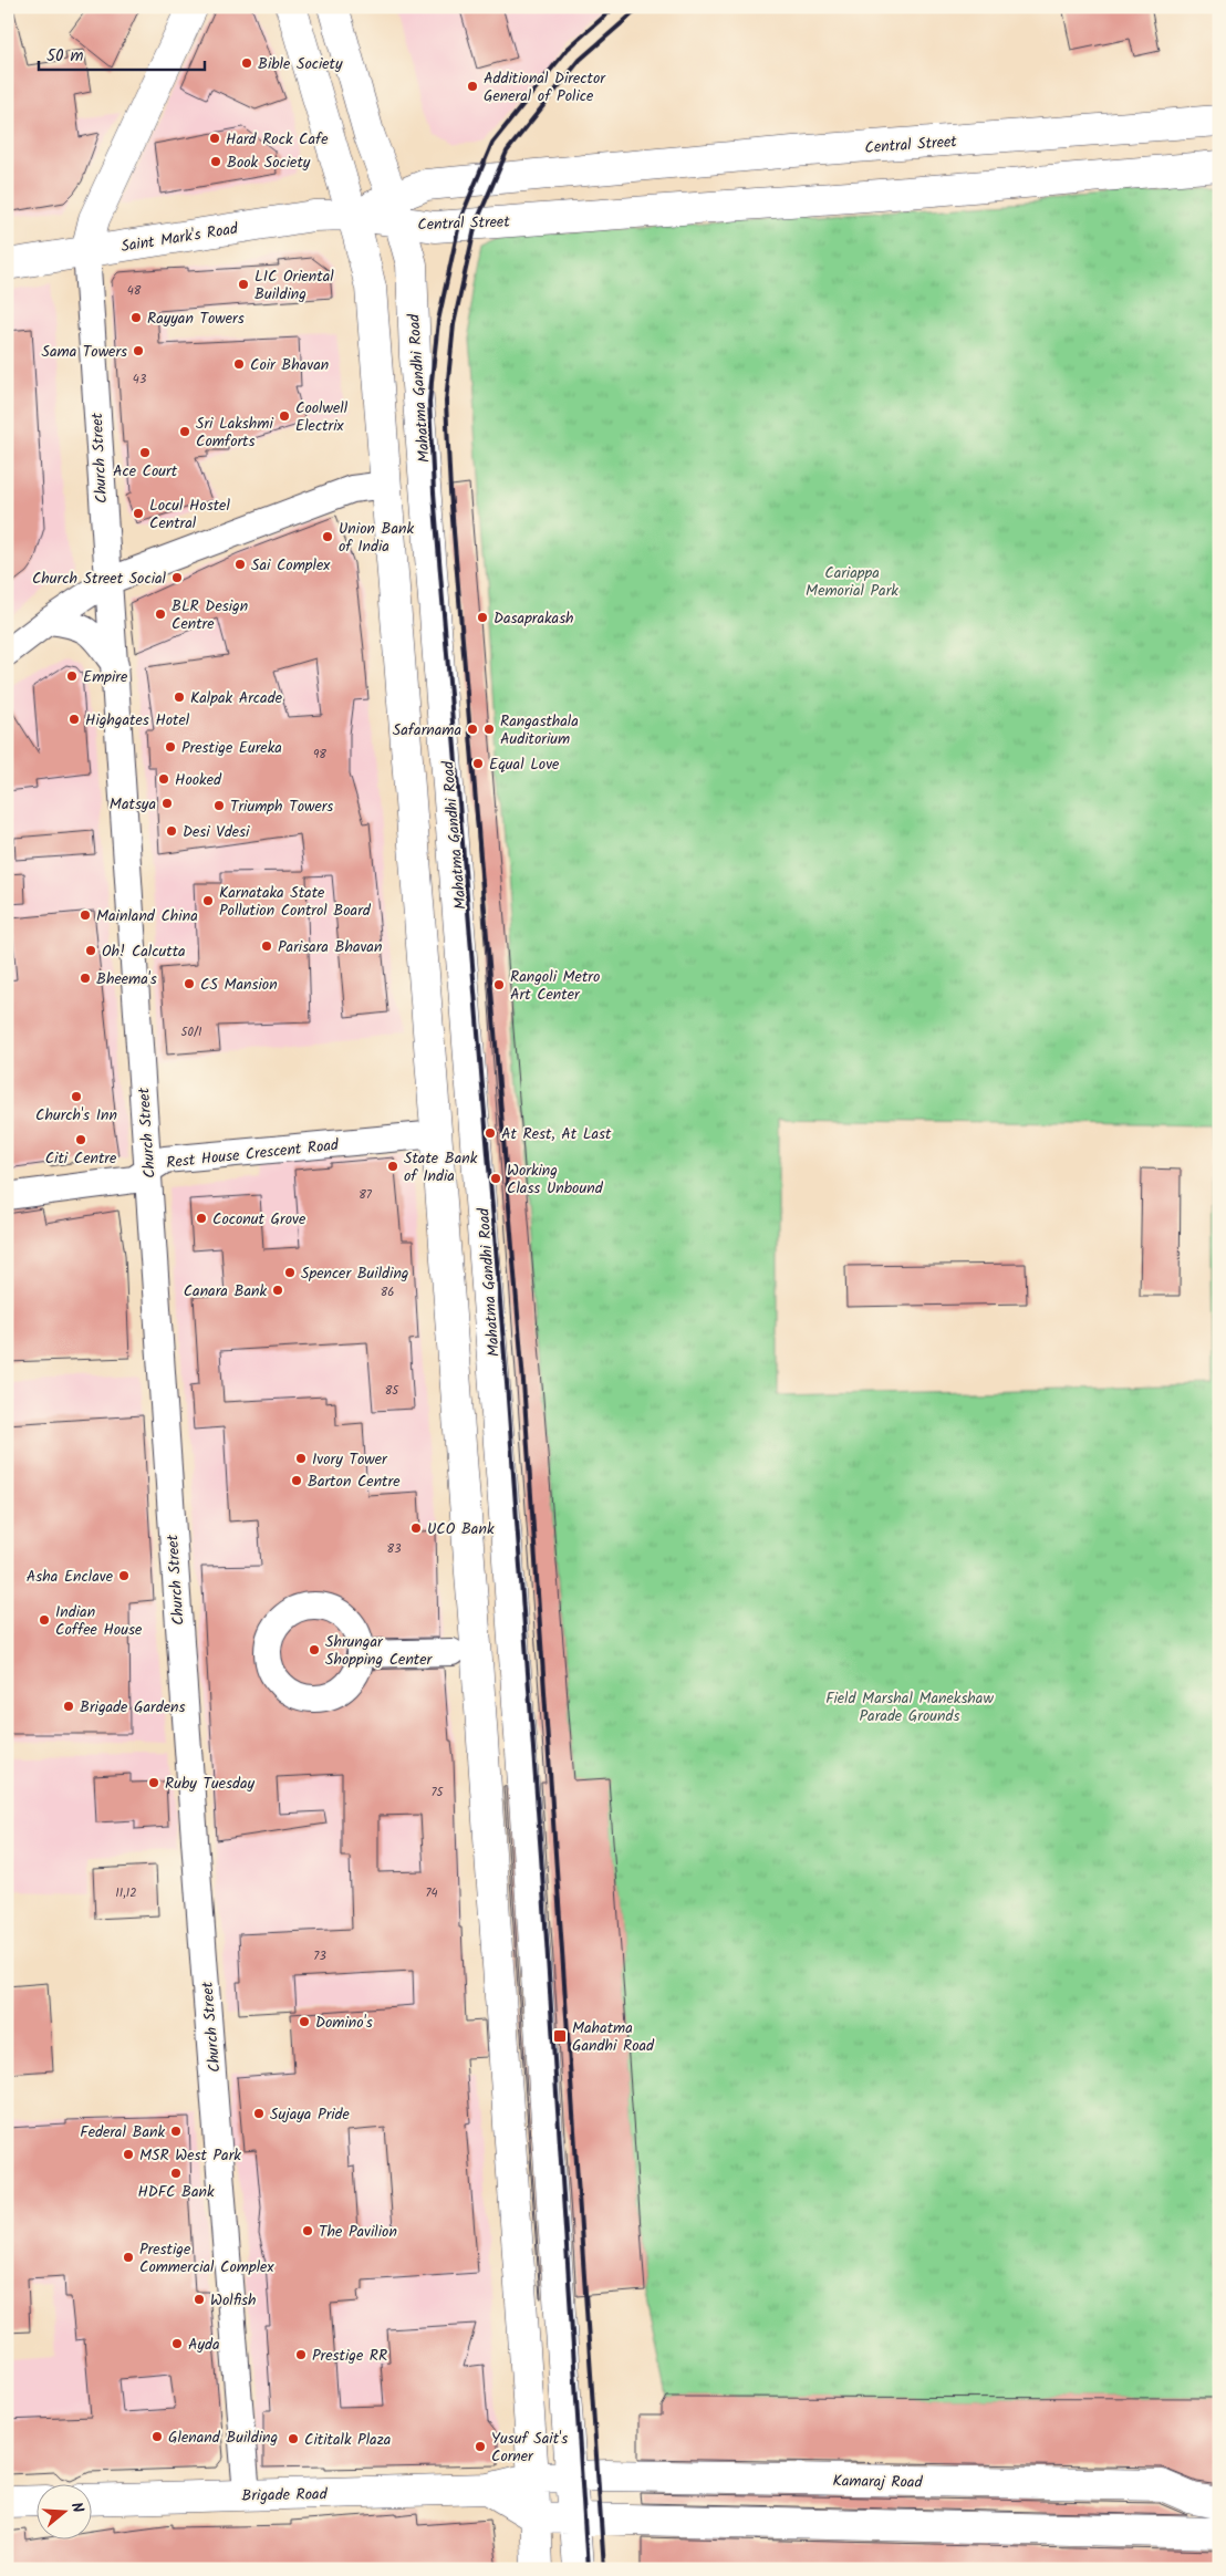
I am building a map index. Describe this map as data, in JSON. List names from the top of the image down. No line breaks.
{"streets":{"main road":["Central Street","Saint Mark's Road","Mahatma Gandhi Road","Kamaraj Road","Brigade Road"],"street":["Church Street","Rest House Crescent Road"]},"crossings":[["Central Street","Saint Mark's Road"],["Central Street","Mahatma Gandhi Road"],["Saint Mark's Road","Church Street"],["Mahatma Gandhi Road","Kamaraj Road"],["Church Street","Rest House Crescent Road"],["Church Street","Brigade Road"],["Kamaraj Road","Brigade Road"]],"parks":["Cariappa Memorial Park","Field Marshal Manekshaw Parade Grounds"],"places":{"other":["Bible Society","Additional Director General of Police","Hard Rock Cafe","Book Society","LIC Oriental Building","Rayyan Towers","Sama Towers","Coir Bhavan","Coolwell Electrix","Sri Lakshmi Comforts","Ace Court","Locul Hostel Central","Union Bank of India","Sai Complex","Church Street Social","BLR Design Centre","Dasaprakash","Empire","Kalpak Arcade","Highgates Hotel","Safarnama","Rangasthala Auditorium","Prestige Eureka","Equal Love","Hooked","Matsya","Triumph Towers","Desi Vdesi","Karnataka State Pollution Control Board","Mainland China","Parisara Bhavan","Oh! Calcutta","Bheema's","CS Mansion","Rangoli Metro Art Center","Church's Inn","At Rest, At Last","Citi Centre","State Bank of India","Working Class Unbound","Coconut Grove","Spencer Building","Canara Bank","Ivory Tower","Barton Centre","UCO Bank","Asha Enclave","Indian Coffee House","Shrungar Shopping Center","Brigade Gardens","Ruby Tuesday","Domino's","Sujaya Pride","Federal Bank","MSR West Park","HDFC Bank","The Pavilion","Prestige Commercial Complex","Wolfish","Ayda","Prestige RR","Glenand Building","Cititalk Plaza","Yusuf Sait's Corner"],"transit":["Mahatma Gandhi Road"]},"house_numbers":["48","43","98","50/1","87","86","85","83","75","11,12","74","73"],"scale_bar":"50 m","north":"right"}
